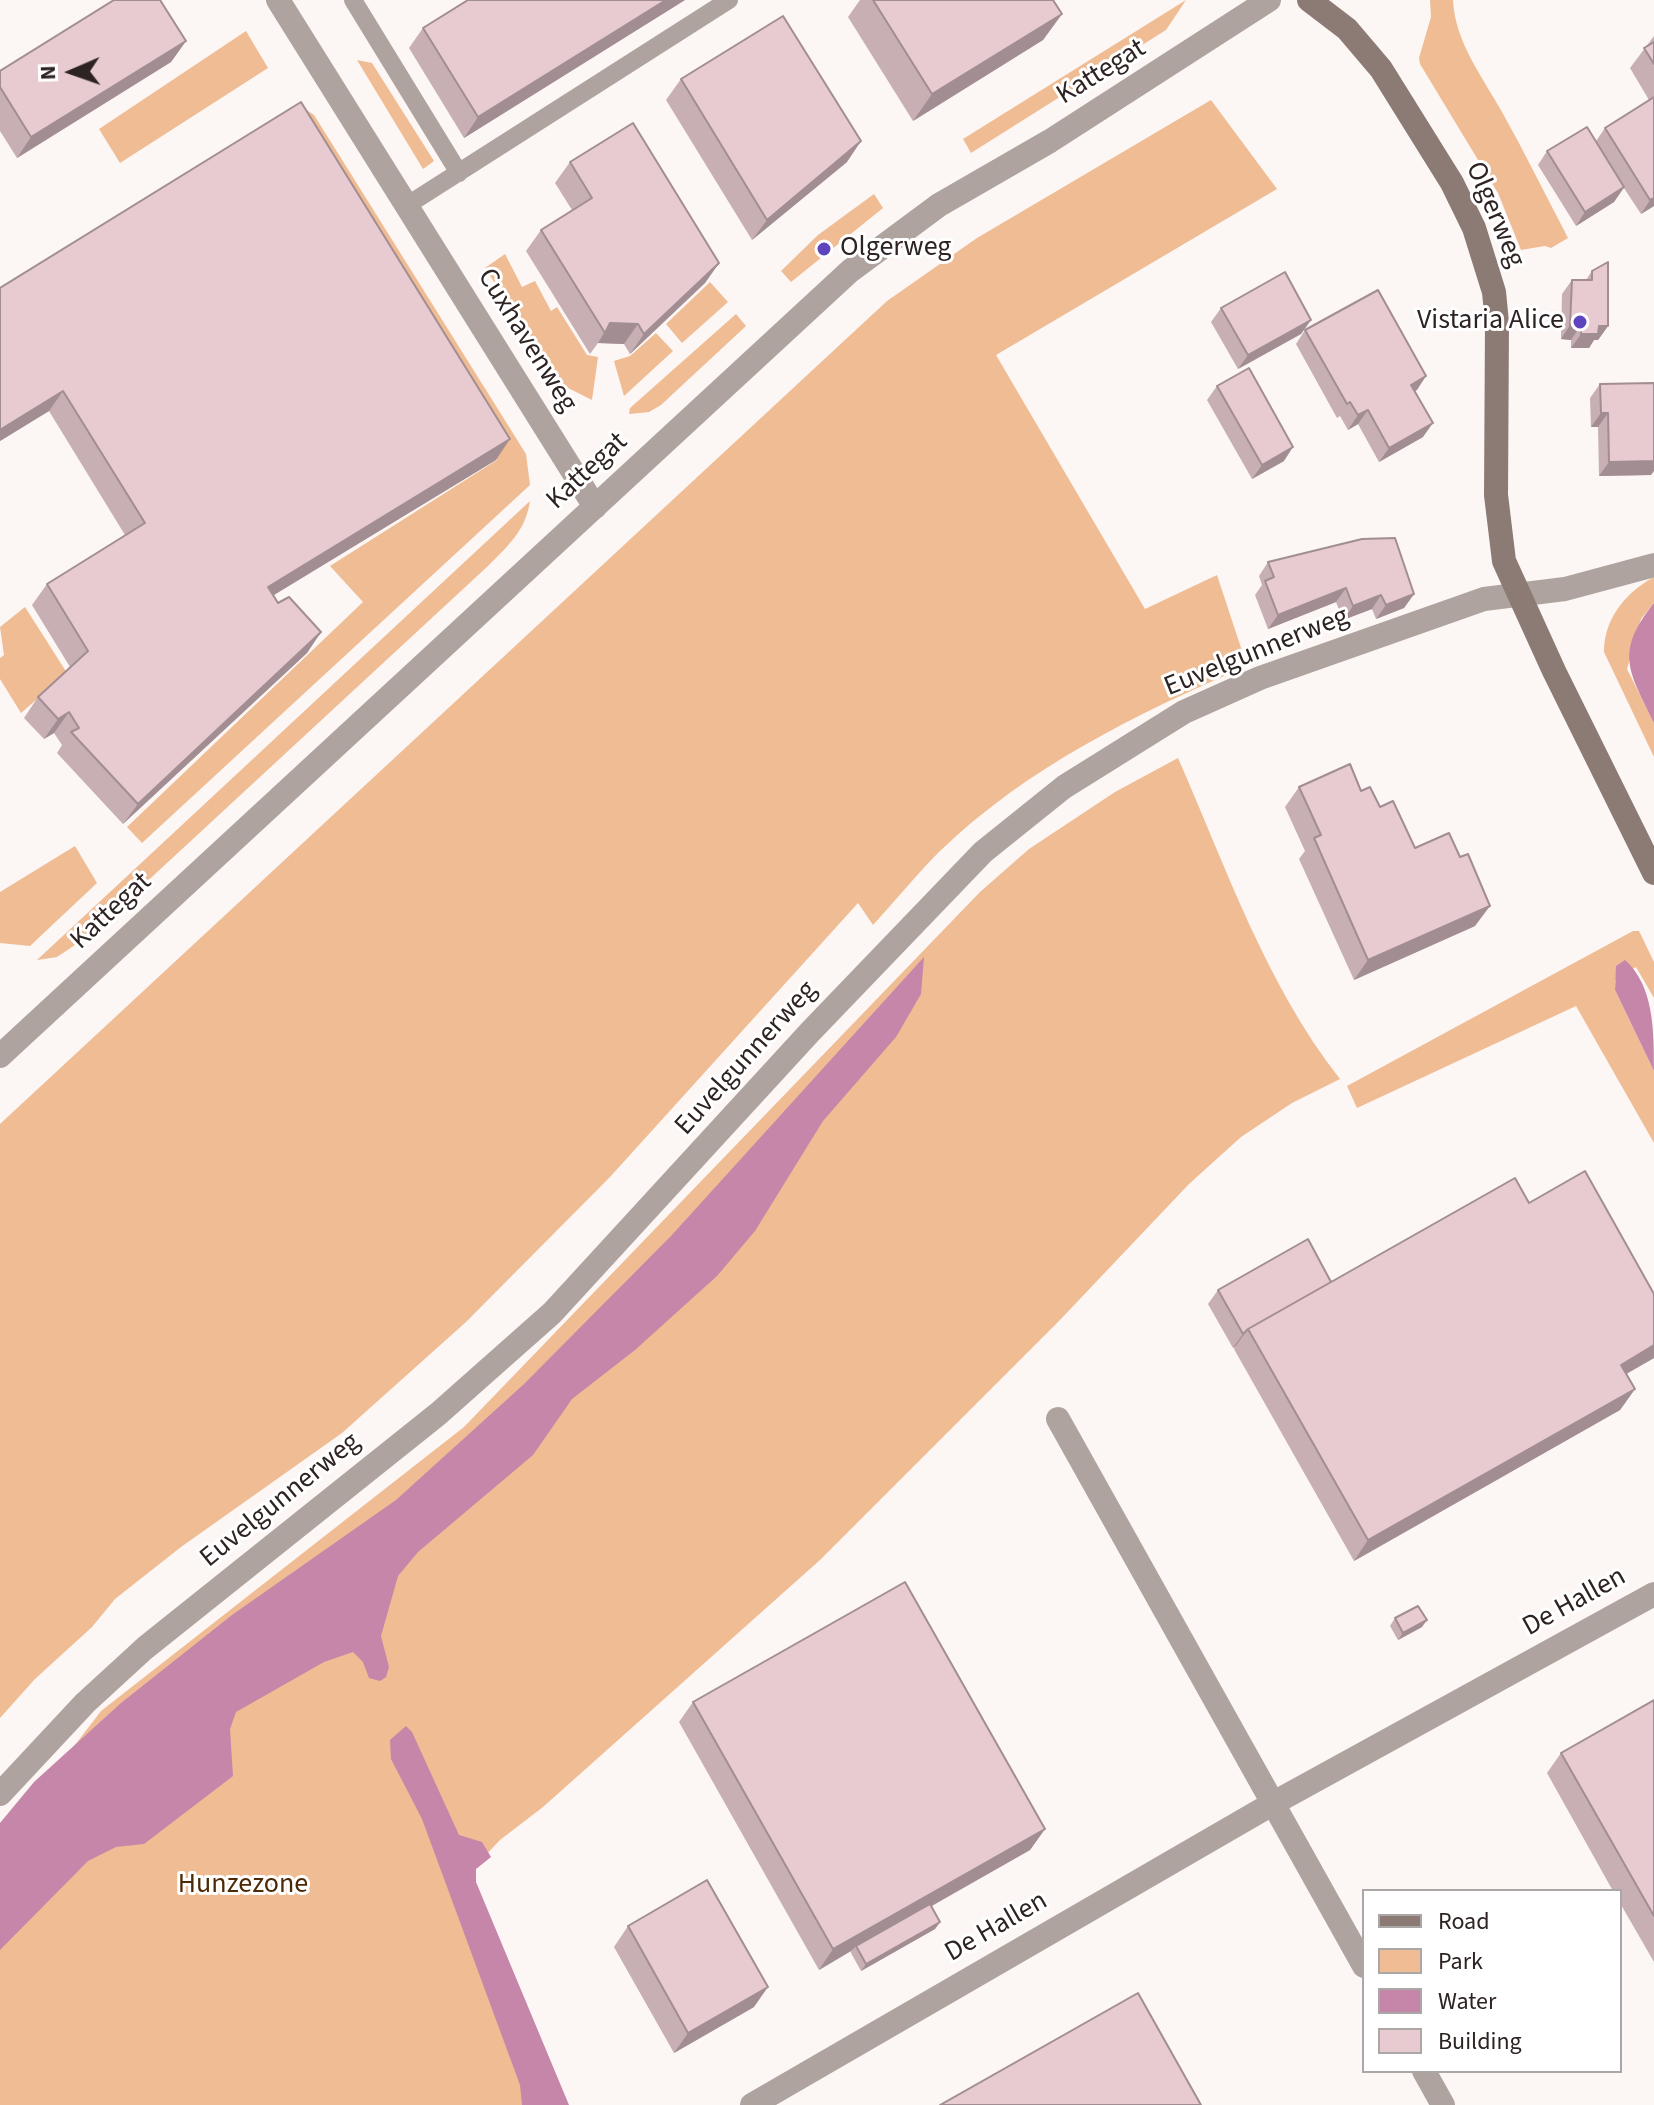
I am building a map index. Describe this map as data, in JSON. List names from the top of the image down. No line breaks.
{"streets":{"street":["Kattegat","Olgerweg","Cuxhavenweg","Euvelgunnerweg","De Hallen"]},"crossings":[["Kattegat","Cuxhavenweg"],["Olgerweg","Euvelgunnerweg"]],"parks":["Hunzezone"],"places":["Olgerweg","Vistaria Alice"],"legend":["Road","Park","Water","Building"],"north":"left"}
